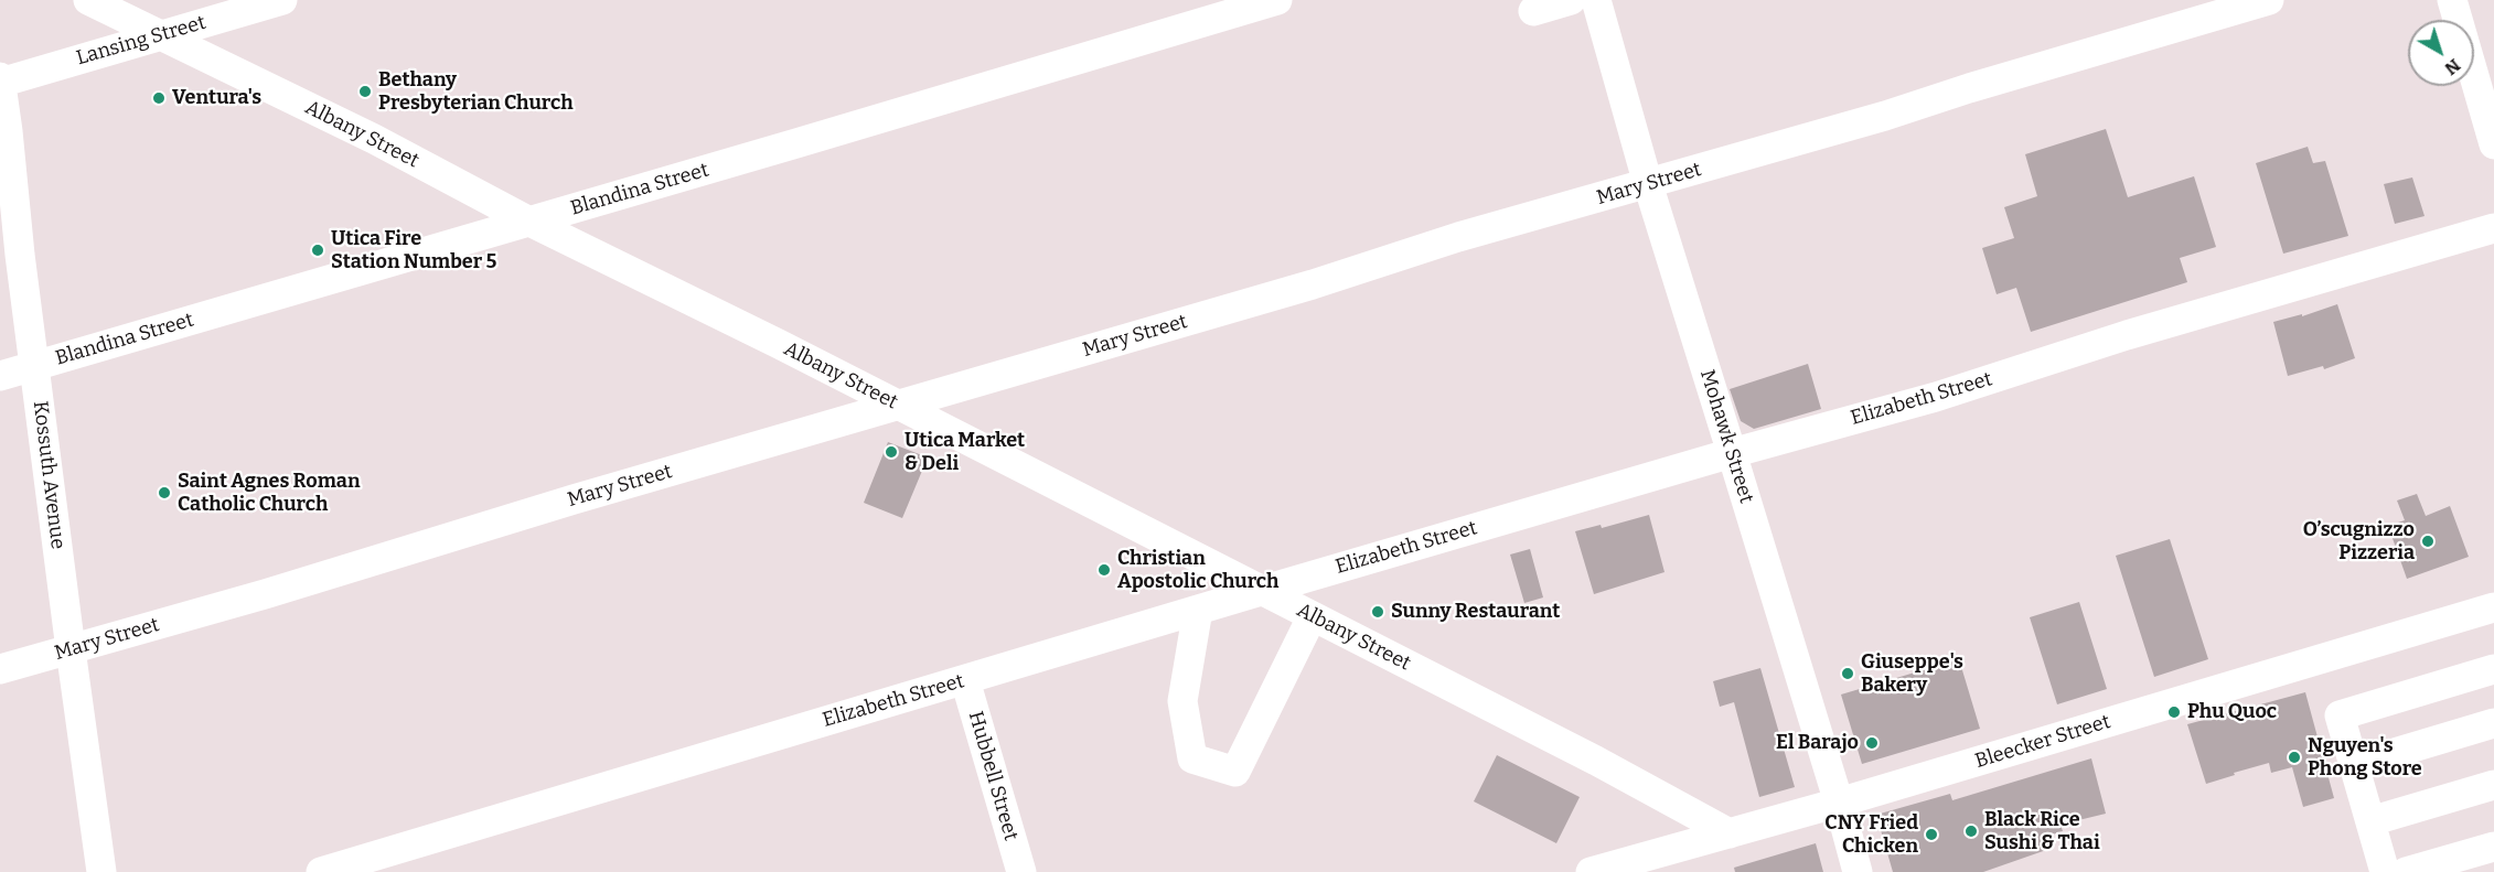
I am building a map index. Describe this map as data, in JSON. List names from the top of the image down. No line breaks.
{"streets":{"street":["Lansing Street","Albany Street","Mary Street","Blandina Street","Elizabeth Street","Mohawk Street","Kossuth Avenue","Bleecker Street","Hubbell Street"]},"crossings":[["Lansing Street","Albany Street"],["Lansing Street","Kossuth Avenue"],["Albany Street","Mary Street"],["Albany Street","Blandina Street"],["Albany Street","Elizabeth Street"],["Albany Street","Bleecker Street"],["Mary Street","Mohawk Street"],["Mary Street","Kossuth Avenue"],["Blandina Street","Kossuth Avenue"],["Elizabeth Street","Mohawk Street"],["Elizabeth Street","Hubbell Street"],["Mohawk Street","Bleecker Street"]],"places":["Bethany Presbyterian Church","Ventura's","Utica Fire Station Number 5","Utica Market & Deli","Saint Agnes Roman Catholic Church","O’scugnizzo Pizzeria","Christian Apostolic Church","Sunny Restaurant","Giuseppe's Bakery","Phu Quoc","El Barajo","Nguyen's Phong Store","Black Rice Sushi & Thai","CNY Fried Chicken"],"north":"bottom right"}
